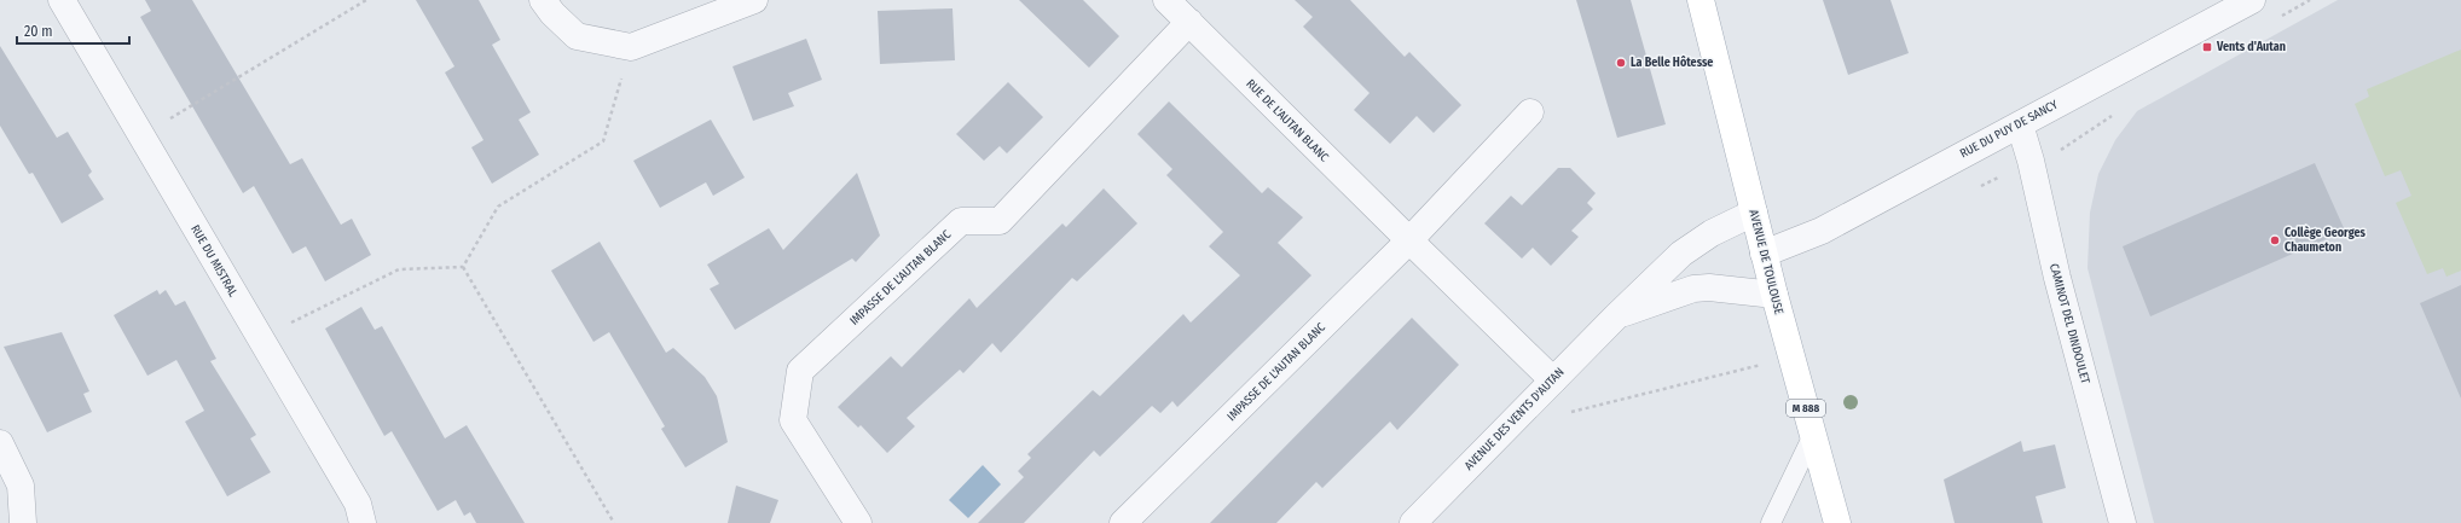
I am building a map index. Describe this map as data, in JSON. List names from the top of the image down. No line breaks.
{"streets":{"main road":["AVENUE DE TOULOUSE","M 888"],"street":["RUE DE L'AUTAN BLANC","RUE DU PUY DE SANCY","RUE DU MISTRAL","IMPASSE DE L'AUTAN BLANC","CAMINOT DEL DINDOULET","AVENUE DES VENTS D'AUTAN"]},"crossings":[["RUE DE L'AUTAN BLANC","IMPASSE DE L'AUTAN BLANC"],["RUE DE L'AUTAN BLANC","AVENUE DES VENTS D'AUTAN"],["RUE DU PUY DE SANCY","AVENUE DE TOULOUSE"],["RUE DU PUY DE SANCY","CAMINOT DEL DINDOULET"],["AVENUE DE TOULOUSE","AVENUE DES VENTS D'AUTAN"]],"places":{"transit":["Vents d'Autan"],"other":["La Belle Hôtesse","Collège Georges Chaumeton"]},"scale_bar":"20 m"}
